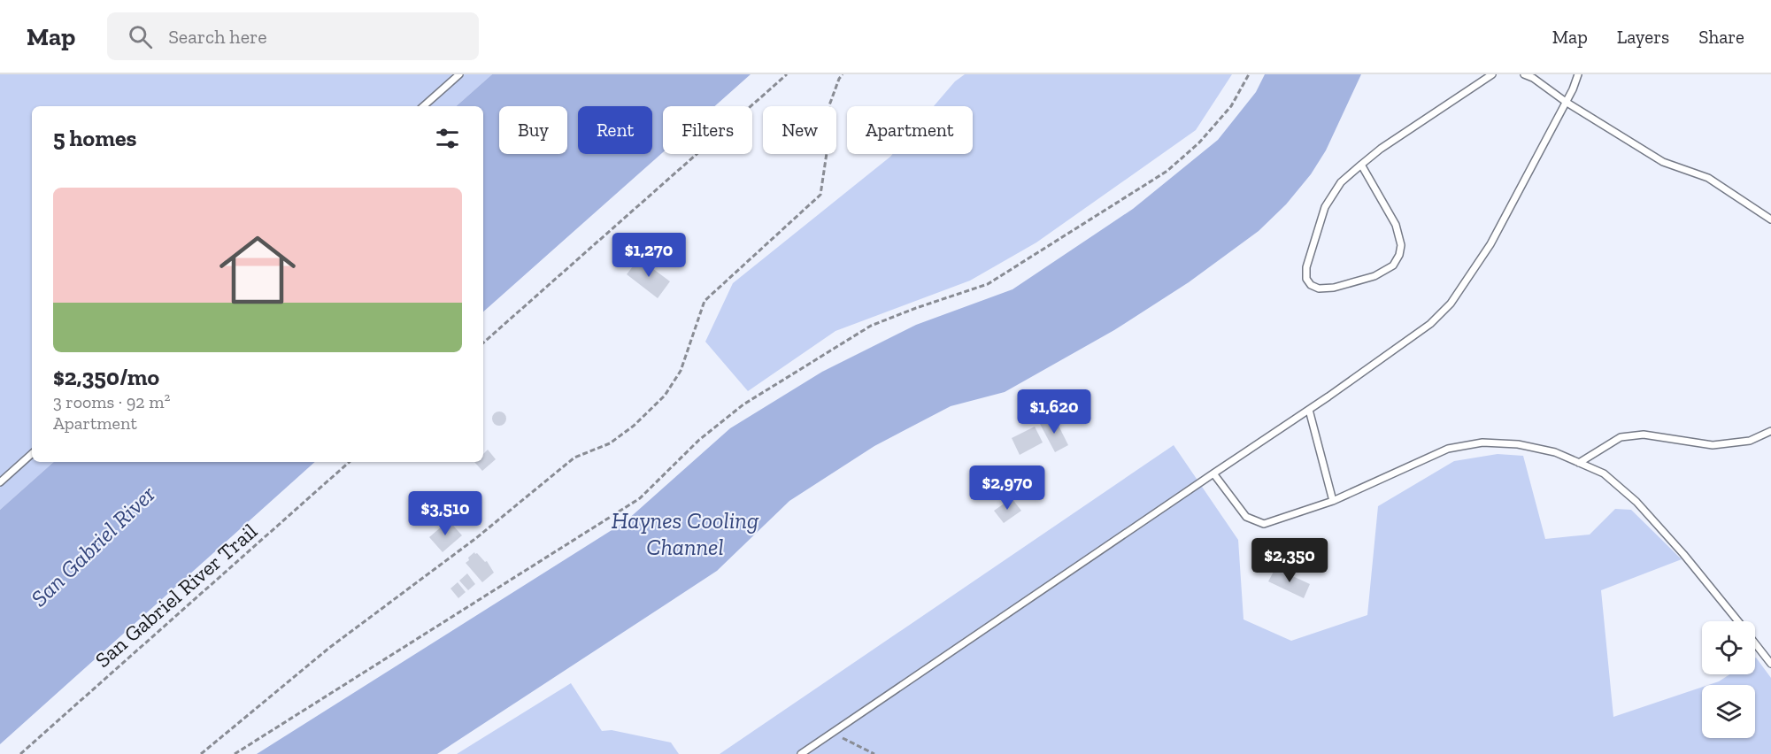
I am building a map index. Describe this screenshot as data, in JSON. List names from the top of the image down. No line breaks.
{"streets":{"path":["San Gabriel River Trail"]},"water":["Haynes Cooling Channel","San Gabriel River"],"page":{"header":"Map","search":"Search here","nav":["Map","Layers","Share"],"chip":["Buy","Rent","Filters","New","Apartment"],"heading":"5 homes","list":[{"name":"$2,350/mo","note":"3 rooms · 92 m² · Apartment"}],"price":["$1,270","$1,620","$2,970","$3,510","$2,350"]}}
